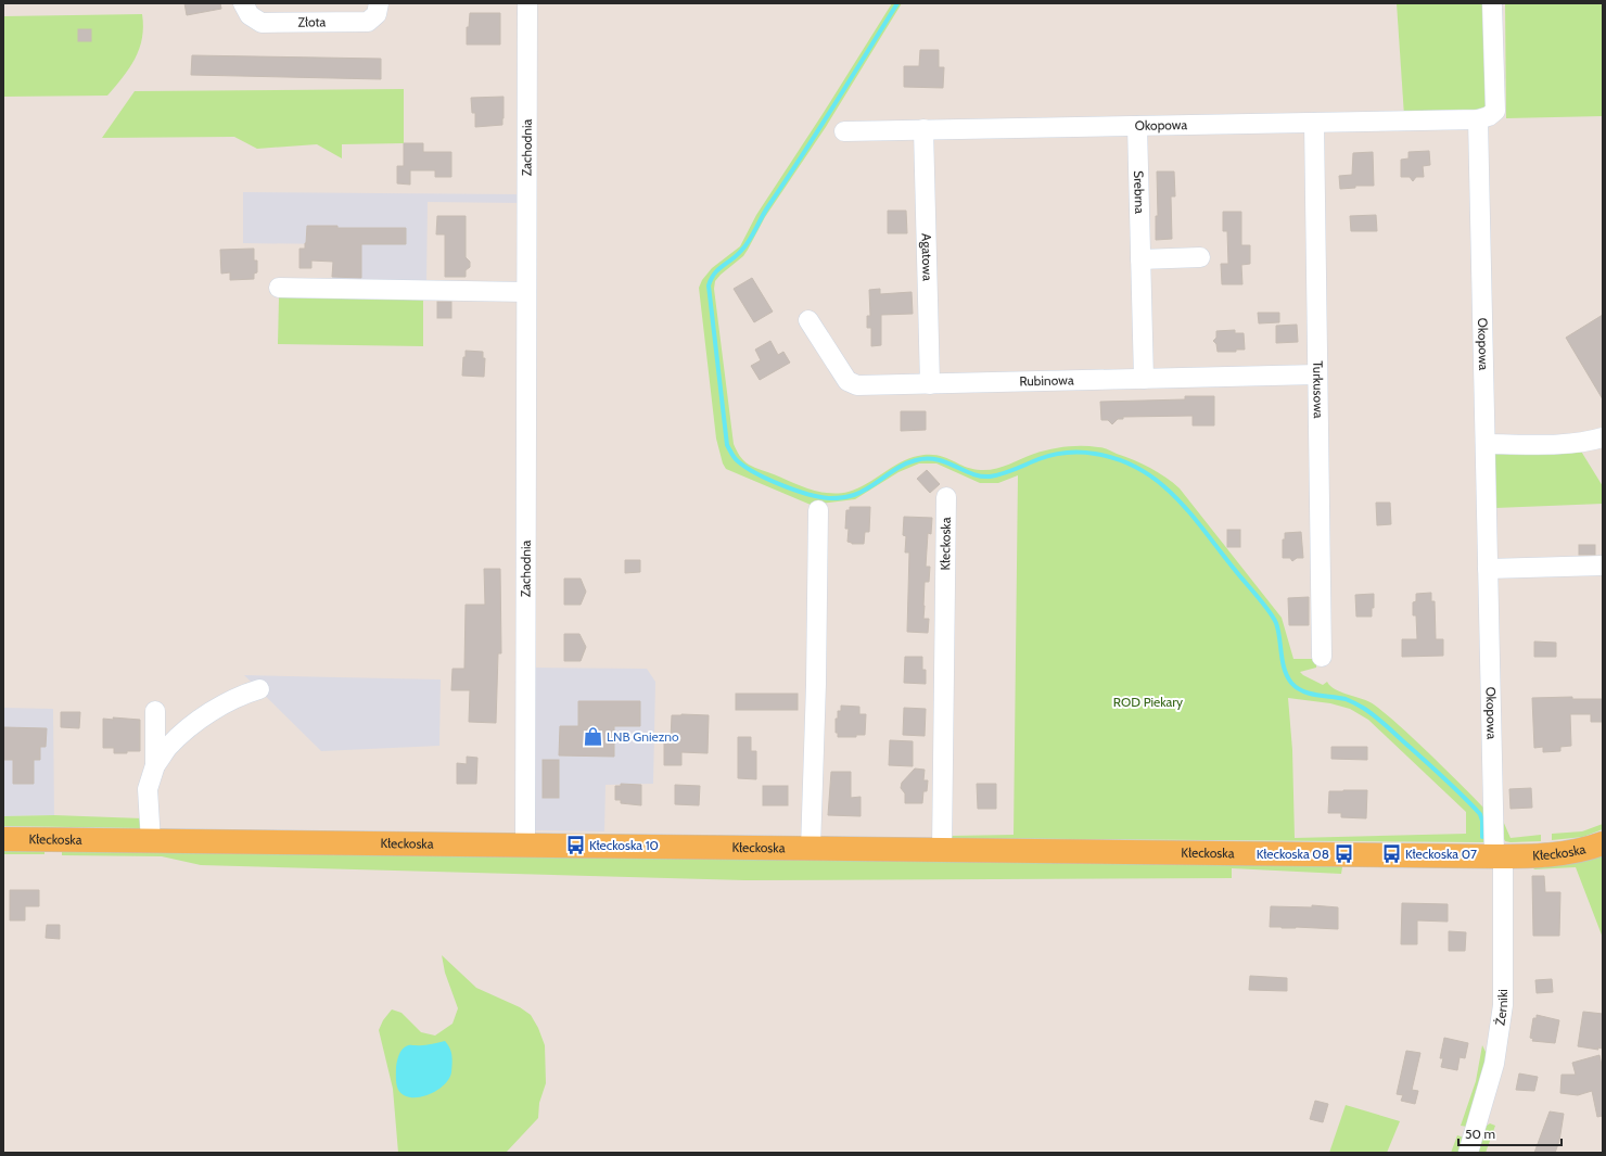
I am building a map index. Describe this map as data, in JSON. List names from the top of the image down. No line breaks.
{"streets":{"main road":["Kłeckoska"],"street":["Złota","Okopowa","Zachodnia","Srebrna","Agatowa","Rubinowa","Turkusowa","Żerniki"]},"crossings":[["Okopowa","Srebrna"],["Okopowa","Agatowa"],["Okopowa","Turkusowa"],["Okopowa","Kłeckoska"],["Okopowa","Żerniki"],["Zachodnia","Kłeckoska"],["Srebrna","Rubinowa"],["Agatowa","Rubinowa"],["Rubinowa","Turkusowa"],["Kłeckoska","Żerniki"]],"parks":["ROD Piekary"],"places":{"shop":["LNB Gniezno"],"bus stop":["Kłeckoska 10","Kłeckoska 08","Kłeckoska 07"]},"scale_bar":"50 m"}
